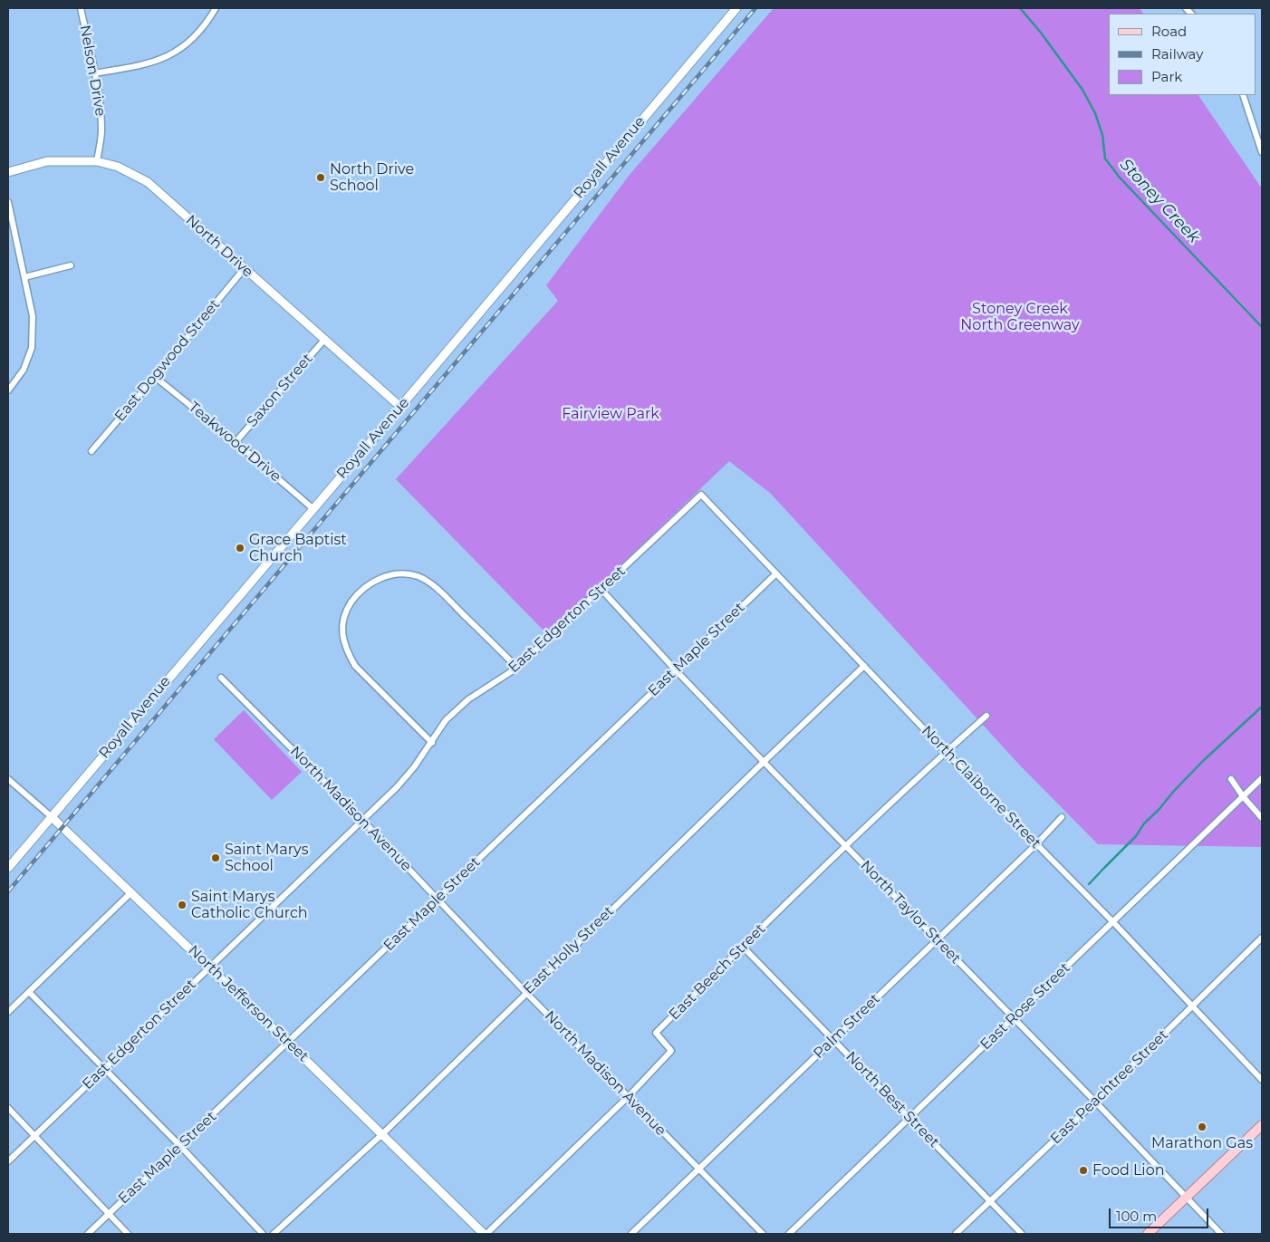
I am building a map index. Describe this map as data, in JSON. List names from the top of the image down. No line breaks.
{"streets":{"street":["Nelson Drive","Royall Avenue","North Drive","East Dogwood Street","Saxon Street","Teakwood Drive","East Edgerton Street","East Maple Street","North Claiborne Street","North Madison Avenue","North Taylor Street","East Holly Street","East Beech Street","North Jefferson Street","East Rose Street","Palm Street","East Peachtree Street","North Best Street"]},"crossings":[["Nelson Drive","North Drive"],["Royall Avenue","North Drive"],["Royall Avenue","Teakwood Drive"],["Royall Avenue","North Jefferson Street"],["North Drive","East Dogwood Street"],["North Drive","Saxon Street"],["East Dogwood Street","Teakwood Drive"],["Saxon Street","Teakwood Drive"],["East Edgerton Street","North Claiborne Street"],["East Edgerton Street","North Madison Avenue"],["East Edgerton Street","North Taylor Street"],["East Edgerton Street","North Jefferson Street"],["East Maple Street","North Claiborne Street"],["East Maple Street","North Madison Avenue"],["East Maple Street","North Taylor Street"],["East Maple Street","North Jefferson Street"],["North Claiborne Street","East Holly Street"],["North Claiborne Street","East Beech Street"],["North Claiborne Street","East Rose Street"],["North Claiborne Street","Palm Street"],["North Claiborne Street","East Peachtree Street"],["North Madison Avenue","East Holly Street"],["North Madison Avenue","East Beech Street"],["North Madison Avenue","Palm Street"],["North Taylor Street","East Holly Street"],["North Taylor Street","East Beech Street"],["North Taylor Street","East Rose Street"],["North Taylor Street","Palm Street"],["North Taylor Street","East Peachtree Street"],["East Holly Street","North Jefferson Street"],["East Beech Street","North Jefferson Street"],["East Beech Street","North Best Street"],["East Rose Street","North Best Street"],["Palm Street","North Best Street"],["East Peachtree Street","North Best Street"]],"water":["Stoney Creek"],"parks":["Stoney Creek North Greenway","Fairview Park"],"places":["North Drive School","Grace Baptist Church","Saint Marys School","Saint Marys Catholic Church","Marathon Gas","Food Lion"],"legend":["Road","Railway","Park"],"scale_bar":"100 m"}
